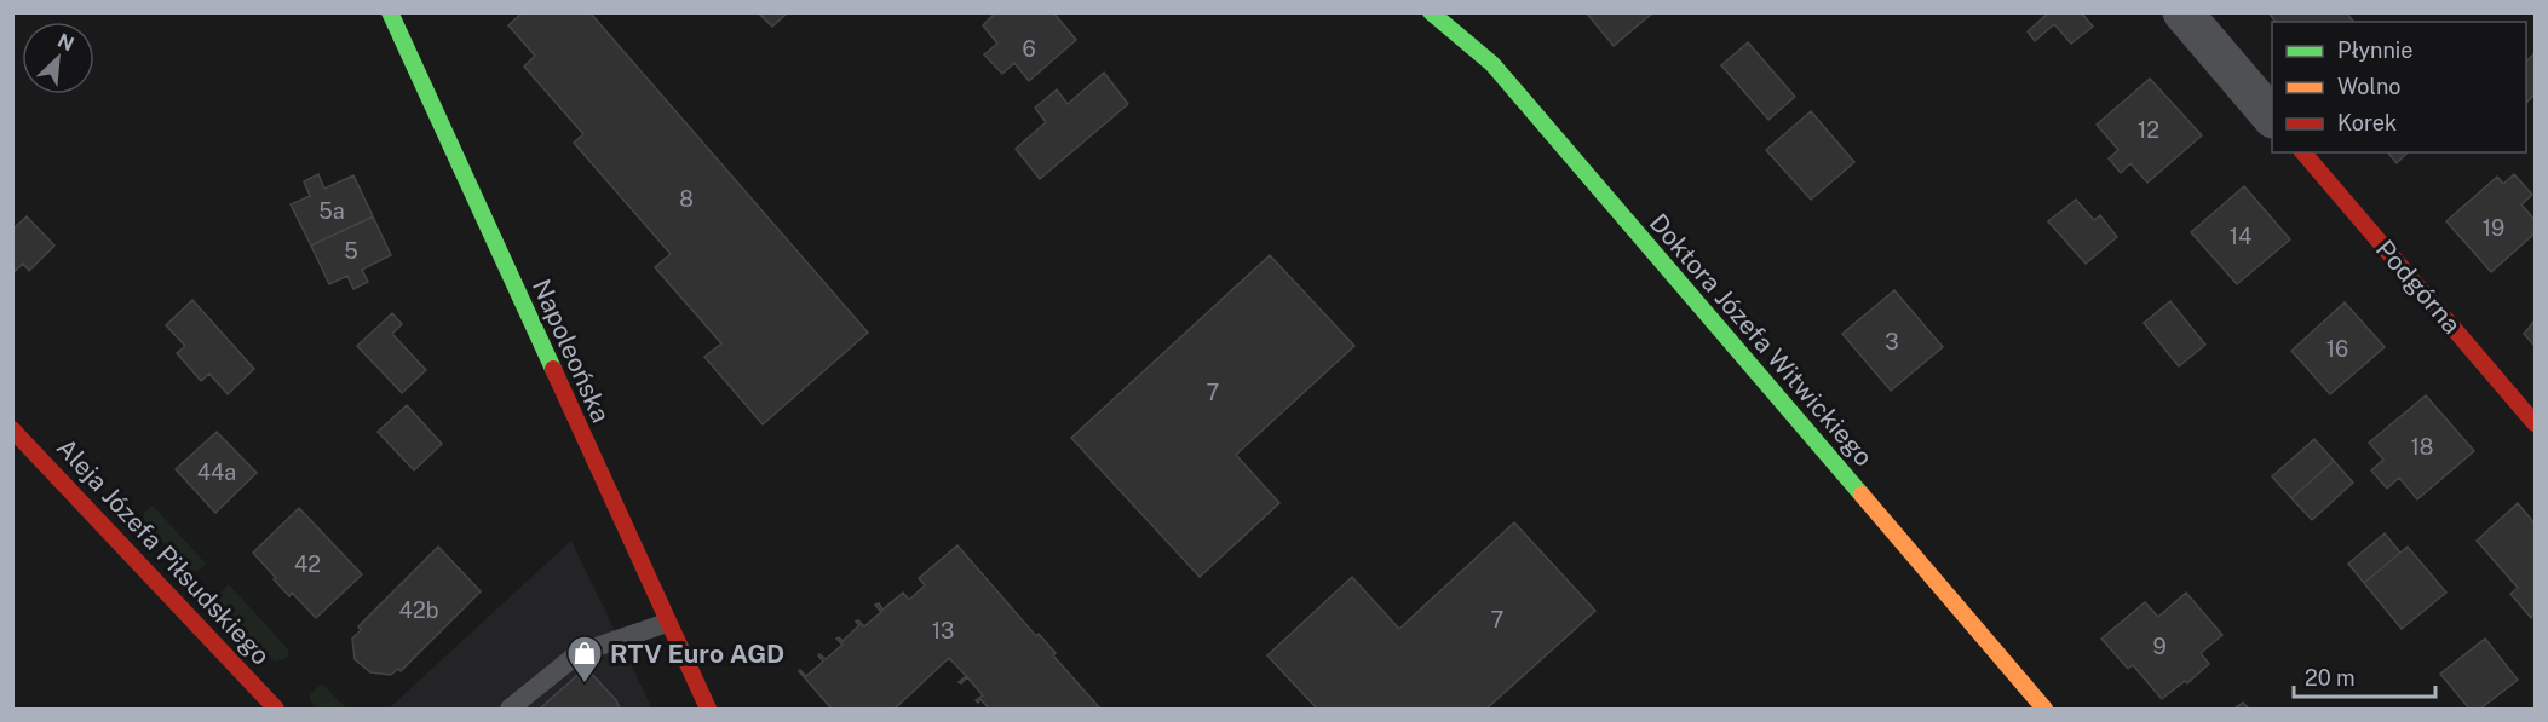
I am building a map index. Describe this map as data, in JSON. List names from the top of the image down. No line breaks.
{"streets":{"street":["Podgórna","Doktora Józefa Witwickiego","Napoleońska","Aleja Józefa Piłsudskiego"]},"places":{"shop":["RTV Euro AGD"]},"house_numbers":["6","12","8","5a","19","14","5","3","16","7","18","44a","42","42b","7","13","9"],"legend":["Płynnie","Wolno","Korek"],"scale_bar":"20 m","north":"top right"}
